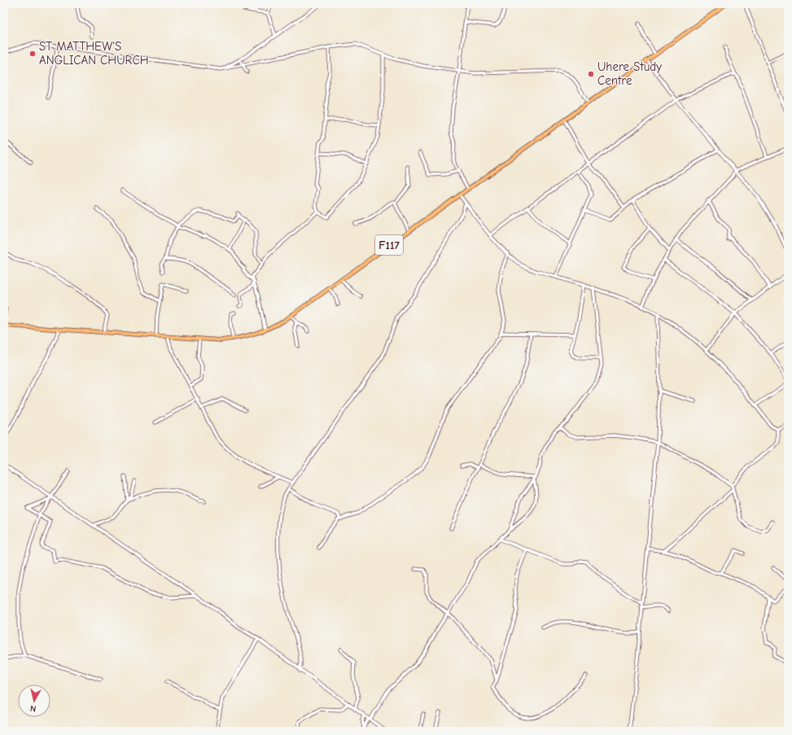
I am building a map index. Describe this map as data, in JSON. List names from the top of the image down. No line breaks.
{"streets":{"main road":["F117"]},"places":["ST MATTHEW'S ANGLICAN CHURCH","Uhere Study Centre"],"north":"bottom"}
